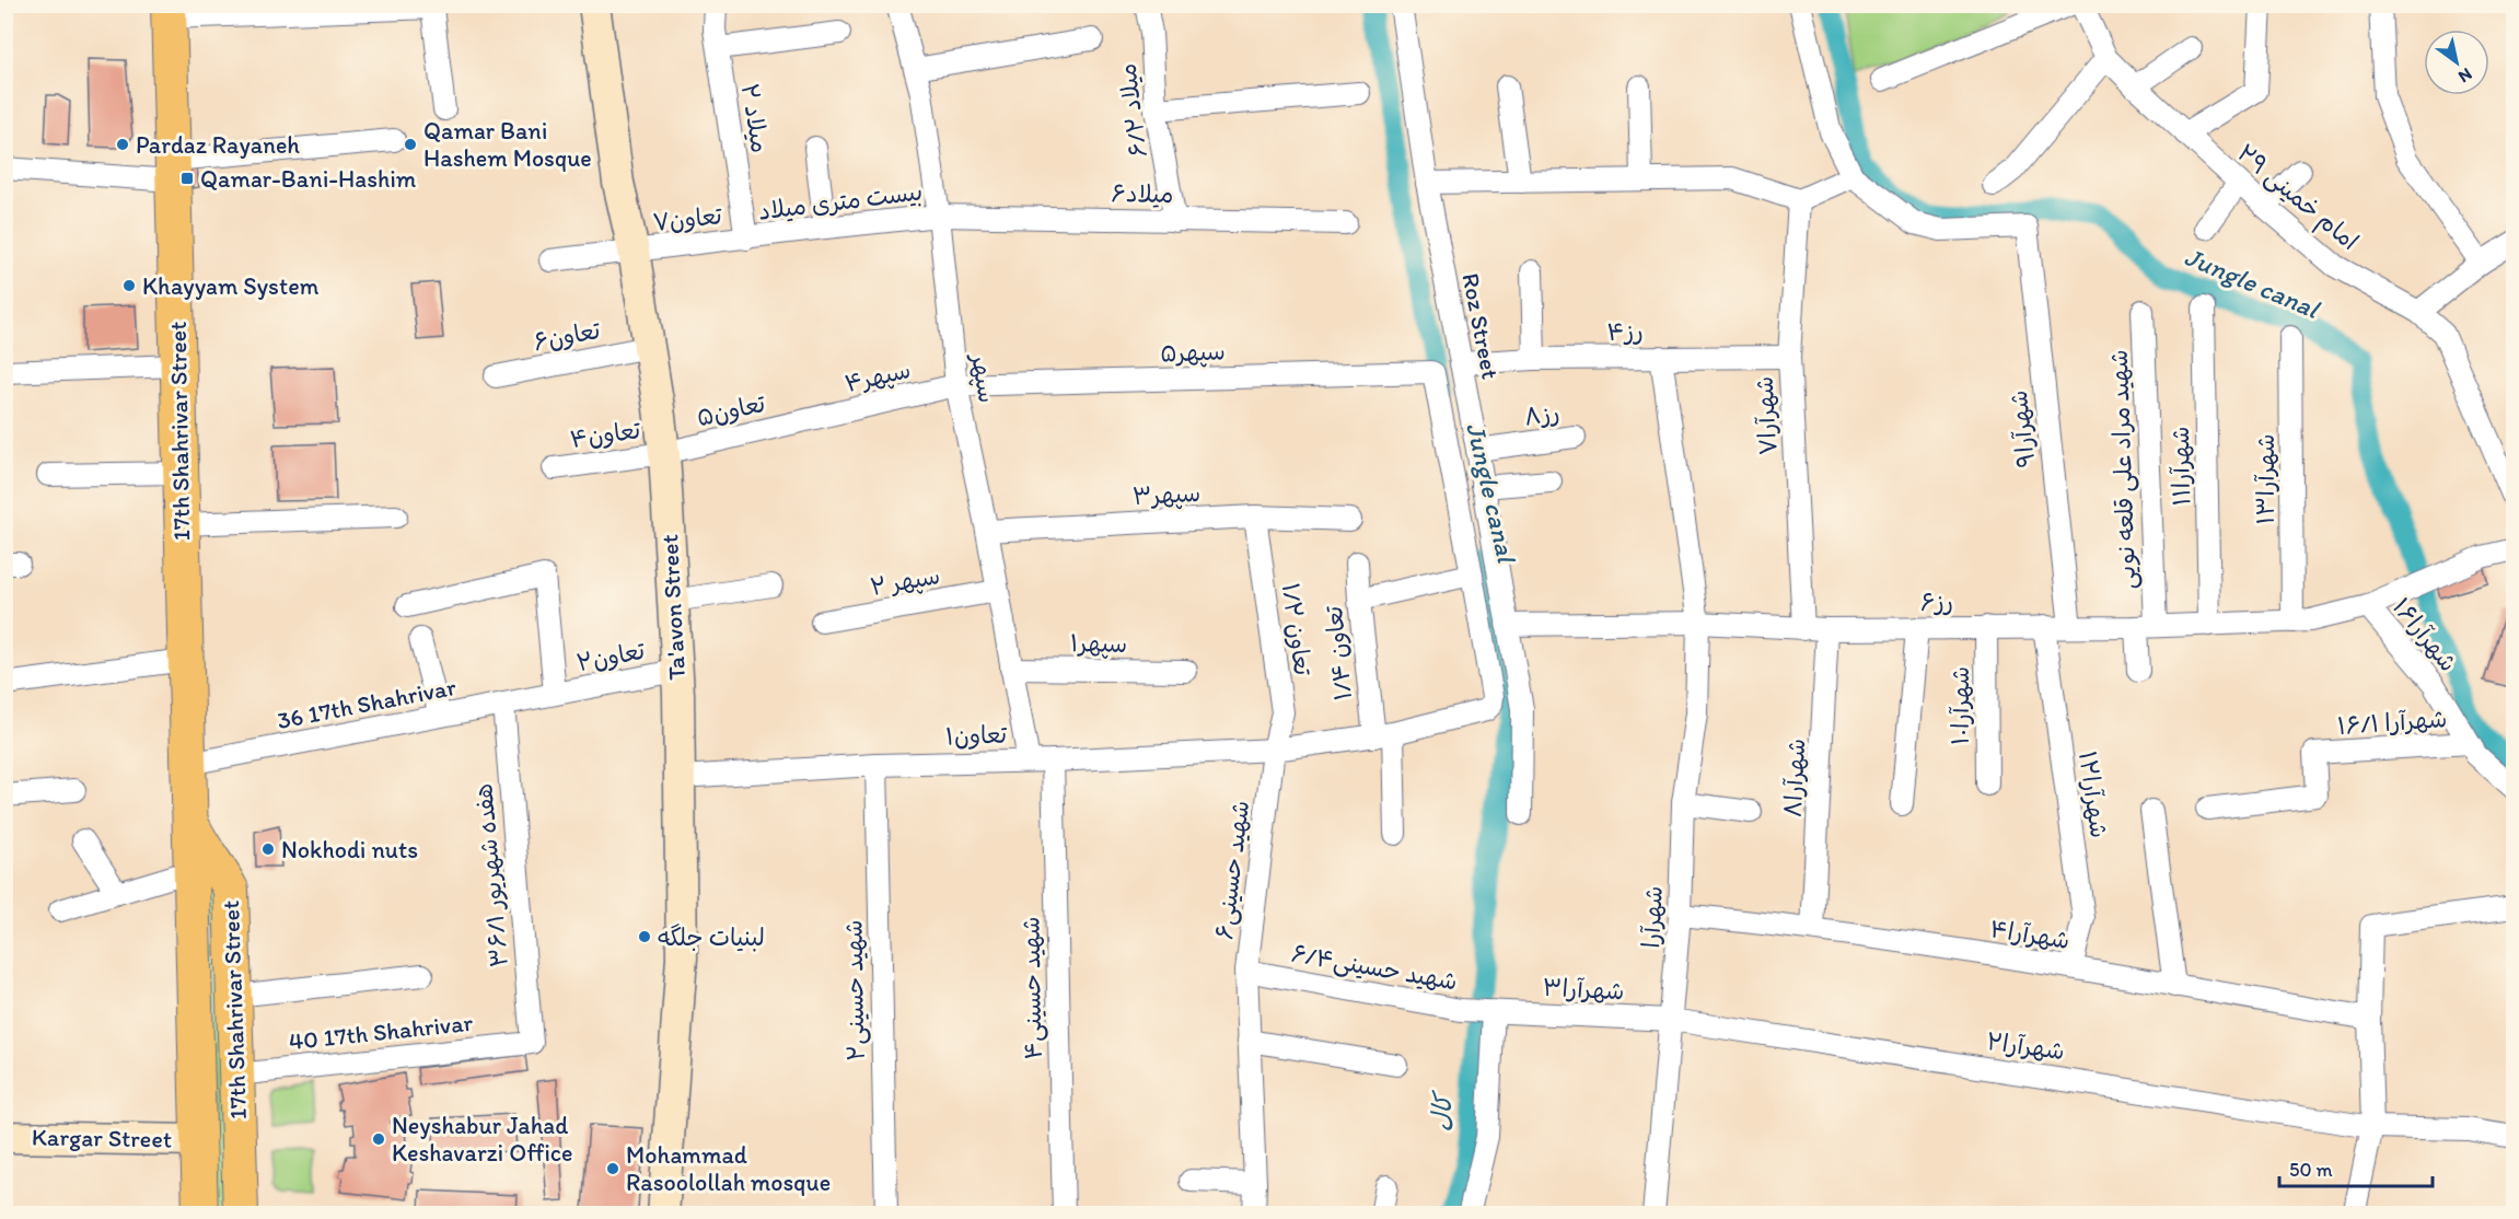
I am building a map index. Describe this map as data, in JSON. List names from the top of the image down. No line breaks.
{"streets":{"main road":["17th Shahrivar Street"],"street":["میلاد ۶/۲","میلاد ۲","میلاد۶","امام خمینی ۲۹","بیست متری میلاد","تعاون۷","Roz Street","رز۴","تعاون۶","سپهر۵","سپهر۴","سپهر","تعاون۵","رز۸","شهرآرا۷","شهرآرا۹","تعاون۴","شهرآرا۱۱","شهید مراد علی قلعه نویی","شهرآرا۱۳","سپهر۳","سپهر ۲","رز۶","Ta'avon Street","تعاون ۱/۲","شهرآرا۱۶","سپهر۱","تعاون ۱/۴","تعاون۲","36 17th Shahrivar","شهرآرا۱۰","شهرآرا ۱۶/۱","تعاون۱","شهرآرا۸","شهرآرا۱۲","شهید حسینی۶","هفده شهریور ۳۶/۱","شهرآرا","شهرآرا۴","شهید حسینی۶/۴","شهید حسینی۴","شهرآرا۳","شهید حسینی۲","40 17th Shahrivar","شهرآرا۲","Kargar Street"]},"crossings":[["میلاد ۶/۲","میلاد۶"],["میلاد ۲","بیست متری میلاد"],["میلاد ۲","تعاون۷"],["میلاد۶","بیست متری میلاد"],["میلاد۶","سپهر"],["بیست متری میلاد","تعاون۷"],["بیست متری میلاد","سپهر"],["تعاون۷","Ta'avon Street"],["Roz Street","رز۴"],["Roz Street","رز۸"],["Roz Street","رز۶"],["رز۴","شهرآرا۷"],["رز۴","شهرآرا"],["تعاون۶","Ta'avon Street"],["سپهر۵","سپهر۴"],["سپهر۵","سپهر"],["سپهر۴","سپهر"],["سپهر۴","تعاون۵"],["سپهر","سپهر۳"],["سپهر","سپهر ۲"],["سپهر","سپهر۱"],["سپهر","تعاون۱"],["تعاون۵","تعاون۴"],["تعاون۵","Ta'avon Street"],["شهرآرا۷","رز۶"],["شهرآرا۹","رز۶"],["17th Shahrivar Street","36 17th Shahrivar"],["17th Shahrivar Street","40 17th Shahrivar"],["17th Shahrivar Street","Kargar Street"],["تعاون۴","Ta'avon Street"],["شهرآرا۱۱","رز۶"],["شهید مراد علی قلعه نویی","رز۶"],["شهرآرا۱۳","رز۶"],["سپهر۳","تعاون ۱/۲"],["رز۶","شهرآرا۱۶"],["رز۶","شهرآرا۱۰"],["رز۶","شهرآرا۸"],["رز۶","شهرآرا۱۲"],["رز۶","شهرآرا"],["Ta'avon Street","تعاون۲"],["Ta'avon Street","تعاون۱"],["تعاون ۱/۲","تعاون۱"],["تعاون ۱/۲","شهید حسینی۶"],["شهرآرا۱۶","شهرآرا ۱۶/۱"],["تعاون۲","36 17th Shahrivar"],["36 17th Shahrivar","هفده شهریور ۳۶/۱"],["تعاون۱","شهید حسینی۶"],["تعاون۱","شهید حسینی۴"],["تعاون۱","شهید حسینی۲"],["شهرآرا۸","شهرآرا۴"],["شهرآرا۱۲","شهرآرا۴"],["شهید حسینی۶","شهید حسینی۶/۴"],["هفده شهریور ۳۶/۱","40 17th Shahrivar"],["شهرآرا","شهرآرا۴"],["شهرآرا","شهرآرا۳"],["شهرآرا","شهرآرا۲"],["شهید حسینی۶/۴","شهرآرا۳"],["شهرآرا۳","شهرآرا۲"]],"water":["Jungle canal","کال"],"places":{"other":["Pardaz Rayaneh","Qamar Bani Hashem Mosque","Khayyam System","Nokhodi nuts","لبنیات جلگه","Neyshabur Jahad Keshavarzi Office","Mohammad Rasoolollah mosque"],"transit":["Qamar-Bani-Hashim"]},"scale_bar":"50 m","north":"bottom right"}
